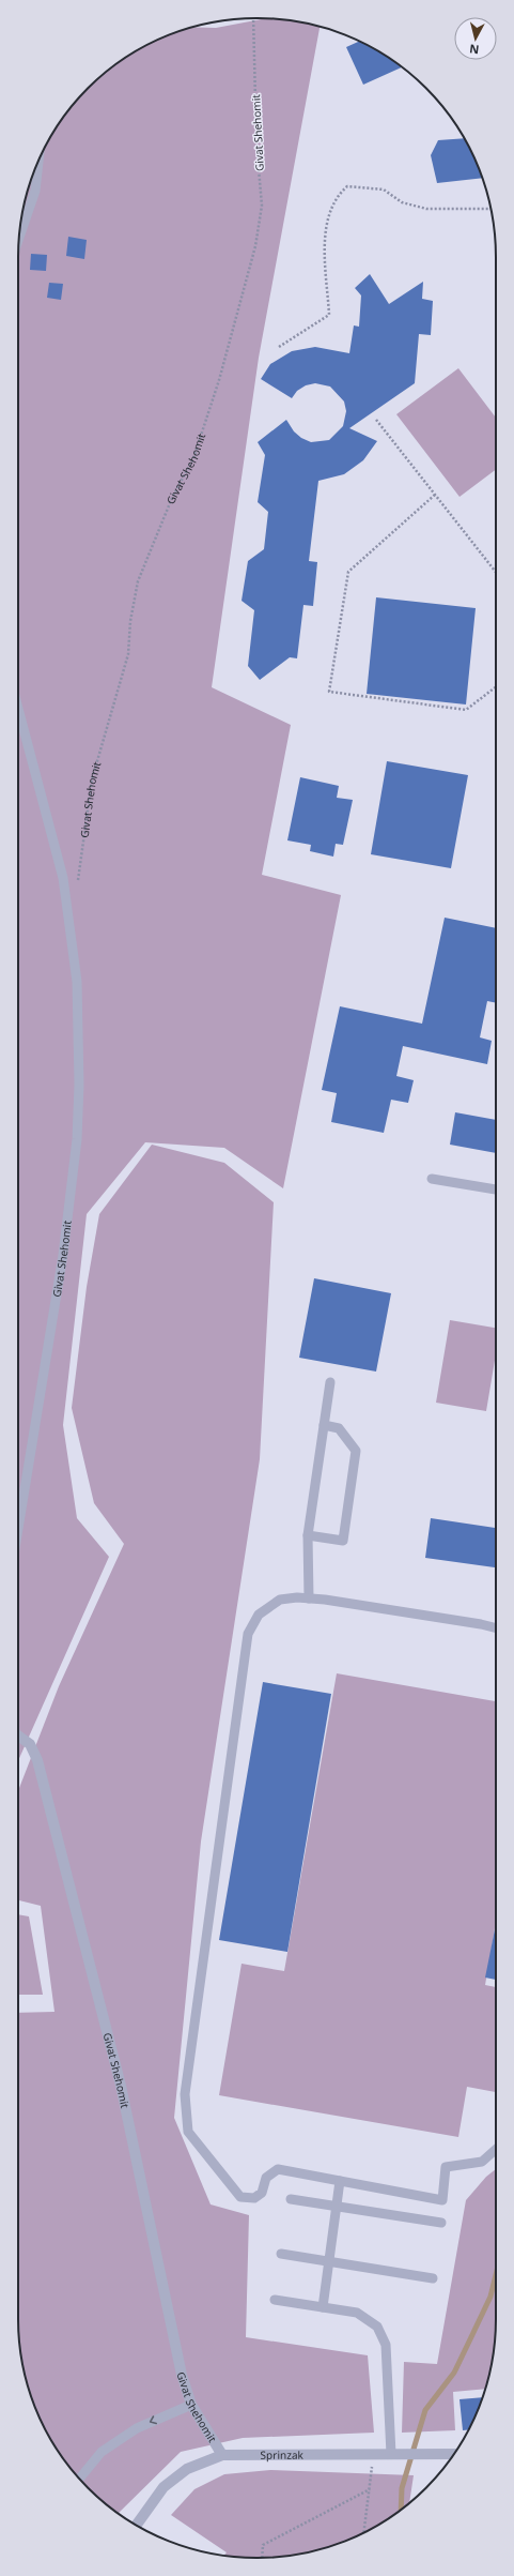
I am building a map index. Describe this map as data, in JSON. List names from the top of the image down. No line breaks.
{"streets":{"street":["Givat Shehomit","Sprinzak"]},"crossings":[["Givat Shehomit","Sprinzak"]],"north":"bottom"}
